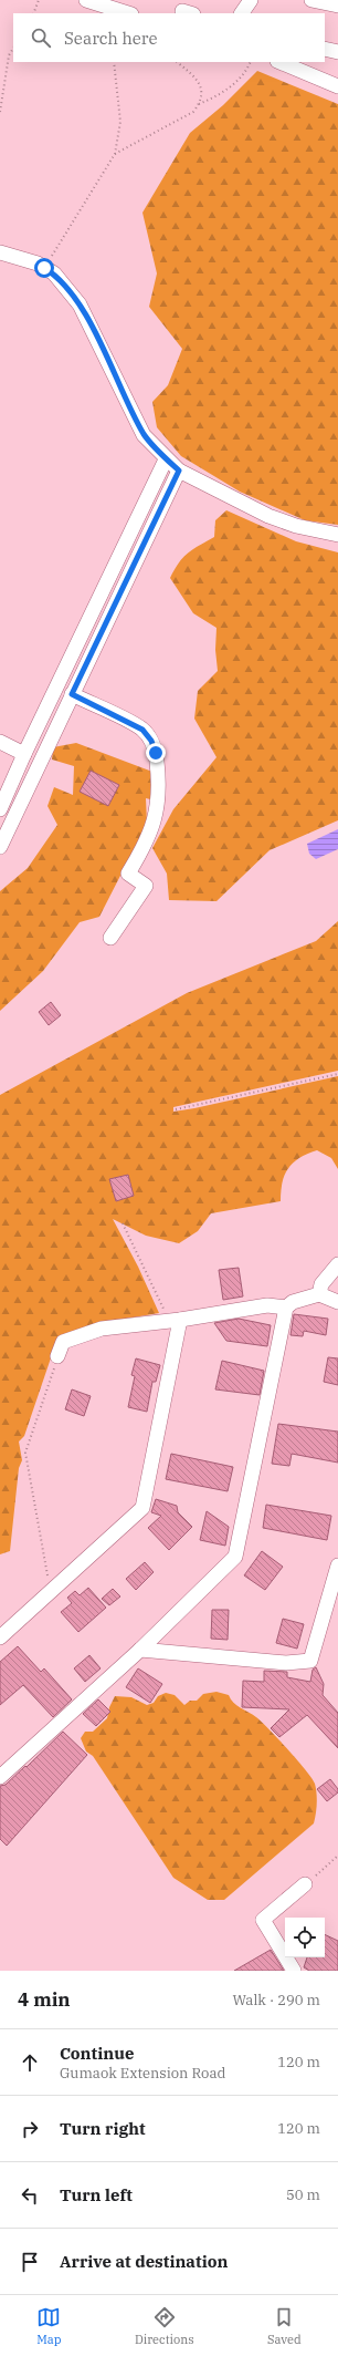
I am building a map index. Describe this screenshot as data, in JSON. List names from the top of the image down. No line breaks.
{"page":{"search":"Search here","heading":["4 min","Walk · 290 m"],"list":[["Continue","Gumaok Extension Road","120 m"],["Turn right","120 m"],["Turn left","50 m"],"Arrive at destination"],"nav":["Map","Directions","Saved"]}}
